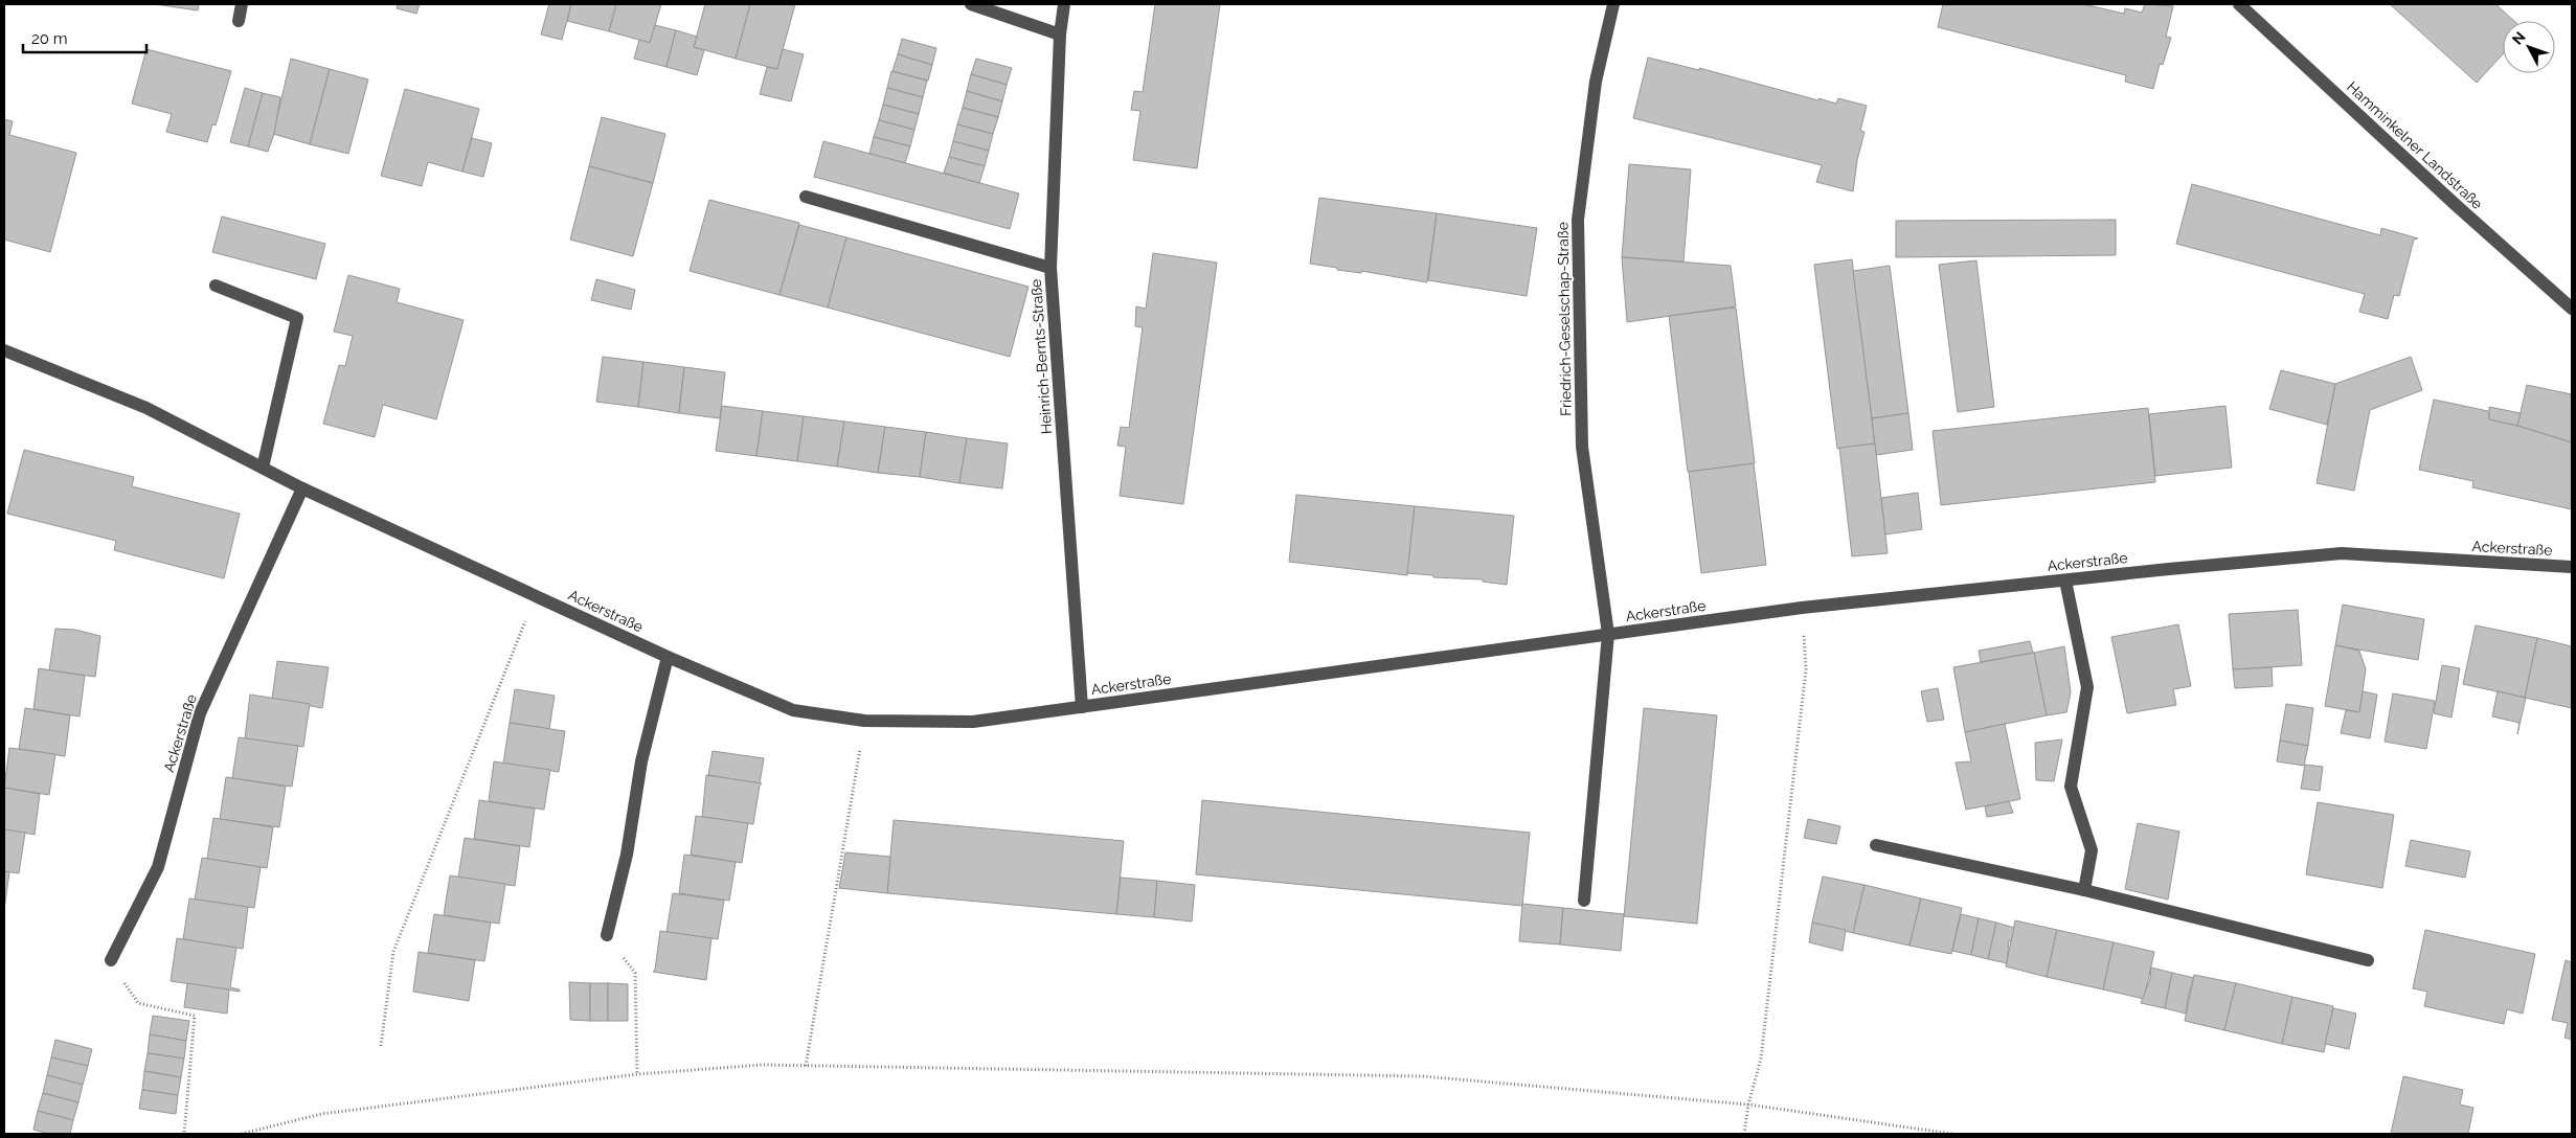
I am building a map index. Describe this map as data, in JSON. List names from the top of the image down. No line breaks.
{"streets":{"street":["Hamminkelner Landstraße","Friedrich-Geselschap-Straße","Heinrich-Bernts-Straße","Ackerstraße"]},"crossings":[["Friedrich-Geselschap-Straße","Ackerstraße"],["Heinrich-Bernts-Straße","Ackerstraße"]],"scale_bar":"20 m","north":"top left"}
